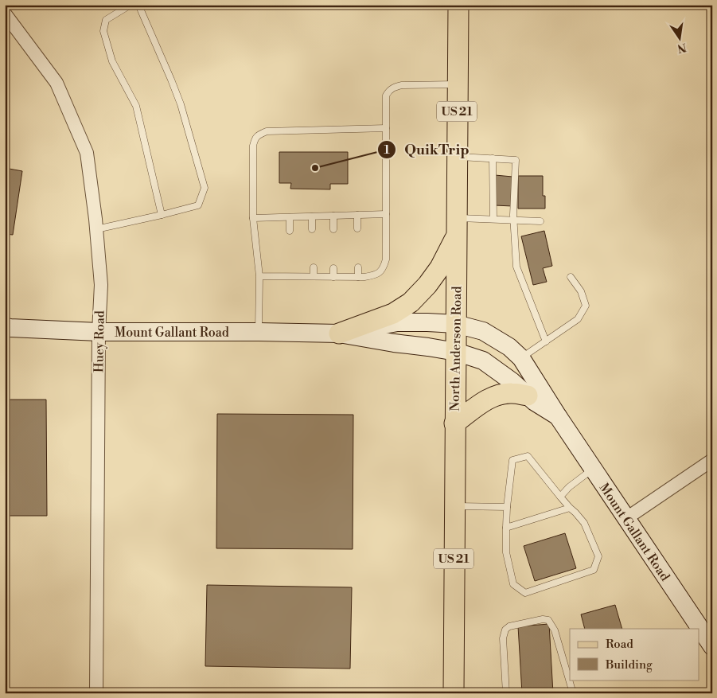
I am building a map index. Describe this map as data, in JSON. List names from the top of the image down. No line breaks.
{"streets":{"main road":["US 21","North Anderson Road"],"street":["Mount Gallant Road","Huey Road"]},"crossings":[["Mount Gallant Road","Huey Road"],["Mount Gallant Road","North Anderson Road"]],"places":["QuikTrip"],"legend":["Road","Building"],"north":"bottom"}
